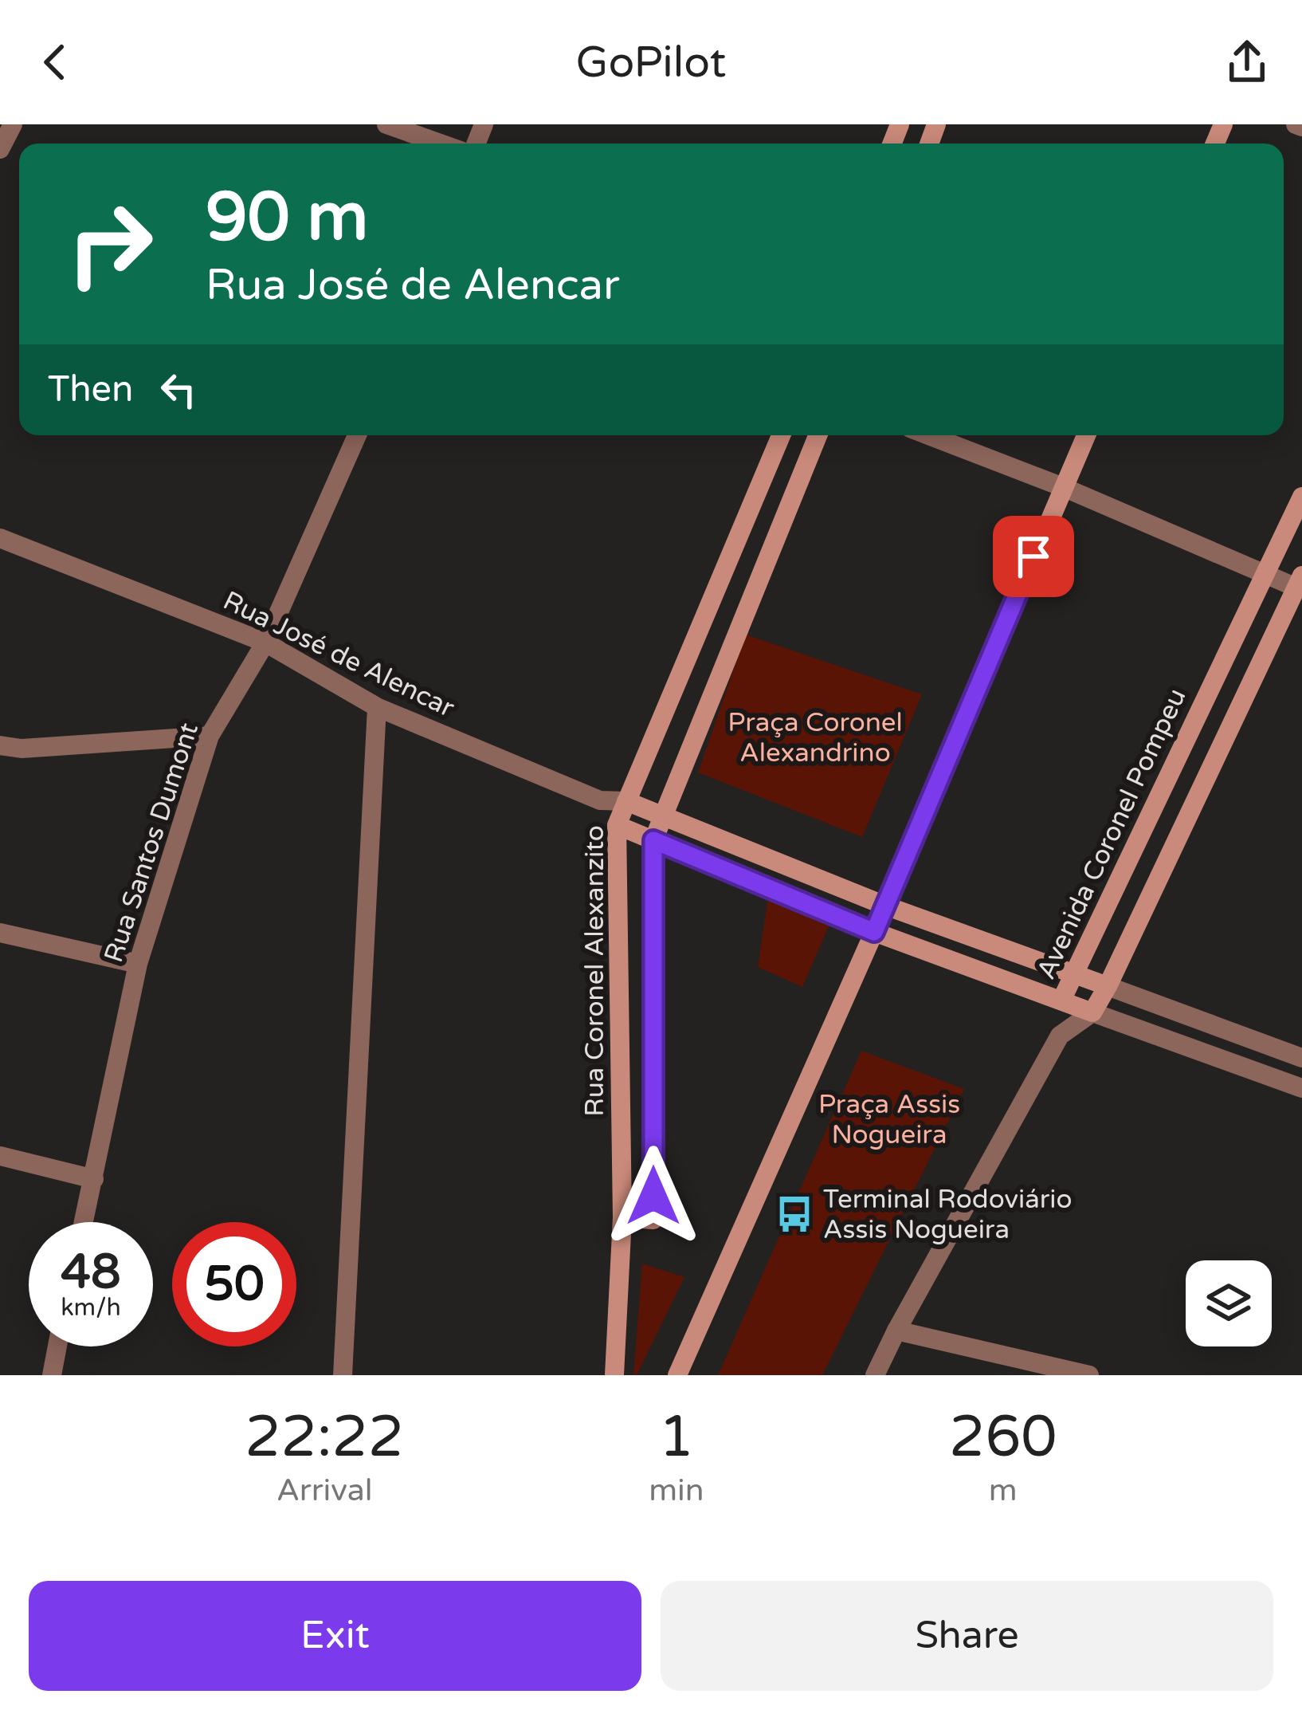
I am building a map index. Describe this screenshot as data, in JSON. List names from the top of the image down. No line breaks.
{"streets":{"main road":["Avenida Coronel Pompeu","Rua Coronel Alexanzito"],"street":["Rua José de Alencar","Rua Santos Dumont"]},"crossings":[["Rua José de Alencar","Rua Santos Dumont"],["Rua José de Alencar","Rua Coronel Alexanzito"]],"parks":["Praça Coronel Alexandrino","Praça Assis Nogueira"],"places":{"bus stop":["Terminal Rodoviário Assis Nogueira"]},"page":{"header":"GoPilot","turn":["90 m","Rua José de Alencar"],"then":"Then","speed":"48 km/h","limit":"50","eta":["22:22","Arrival","1","min","260","m"],"buttons":["Exit","Share"]}}
